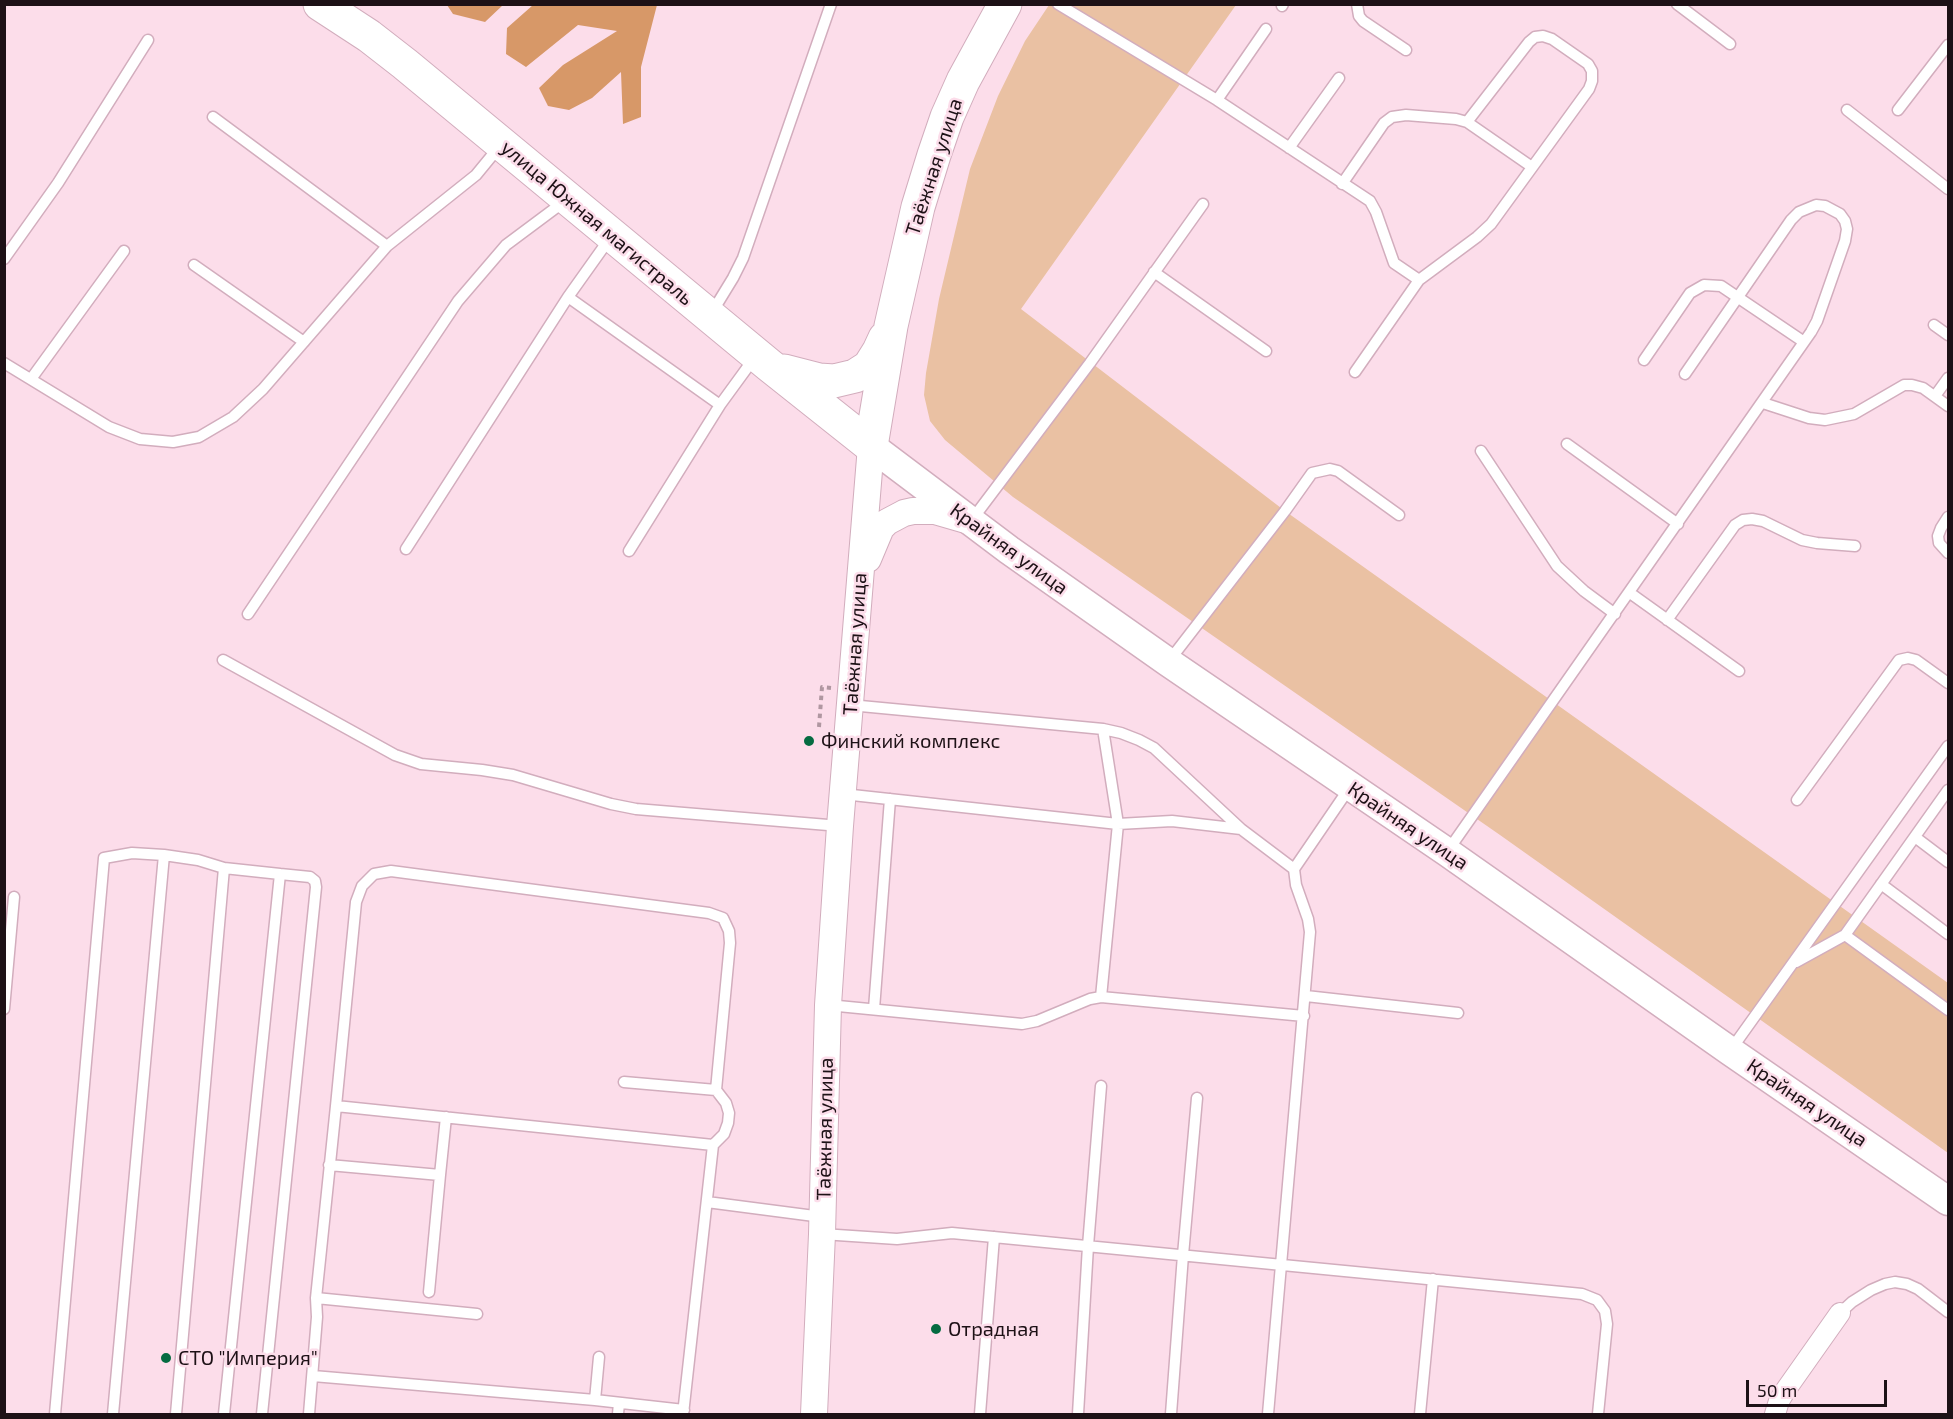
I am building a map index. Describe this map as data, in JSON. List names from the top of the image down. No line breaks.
{"streets":{"highway":["Таёжная улица","улица Южная магистраль"],"main road":["Крайняя улица"]},"crossings":[["Таёжная улица","улица Южная магистраль"],["Таёжная улица","Крайняя улица"],["улица Южная магистраль","Крайняя улица"]],"places":["Финский комплекс","Отрадная","СТО \"Империя\""],"scale_bar":"50 m"}
